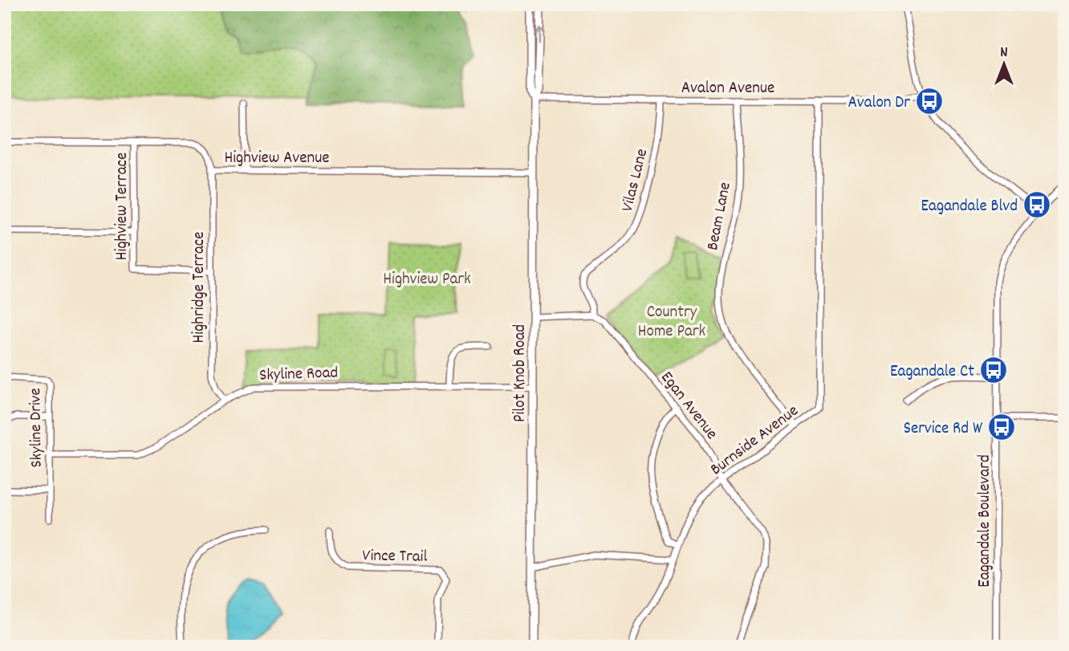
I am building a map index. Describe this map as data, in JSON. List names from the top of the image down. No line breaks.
{"streets":{"main road":["Pilot Knob Road"],"street":["Avalon Avenue","Highview Avenue","Vilas Lane","Highview Terrace","Beam Lane","Highridge Terrace","Skyline Road","Egan Avenue","Skyline Drive","Burnside Avenue","Eagandale Boulevard","Vince Trail"]},"crossings":[["Avalon Avenue","Vilas Lane"],["Avalon Avenue","Beam Lane"],["Avalon Avenue","Pilot Knob Road"],["Avalon Avenue","Burnside Avenue"],["Highview Avenue","Highview Terrace"],["Highview Avenue","Highridge Terrace"],["Highview Avenue","Pilot Knob Road"],["Vilas Lane","Egan Avenue"],["Highview Terrace","Highridge Terrace"],["Beam Lane","Burnside Avenue"],["Highridge Terrace","Skyline Road"],["Skyline Road","Pilot Knob Road"],["Skyline Road","Skyline Drive"],["Egan Avenue","Burnside Avenue"]],"parks":["Highview Park","Country Home Park"],"places":{"bus stop":["Avalon Dr","Eagandale Blvd","Eagandale Ct","Service Rd W"]},"north":"top"}
